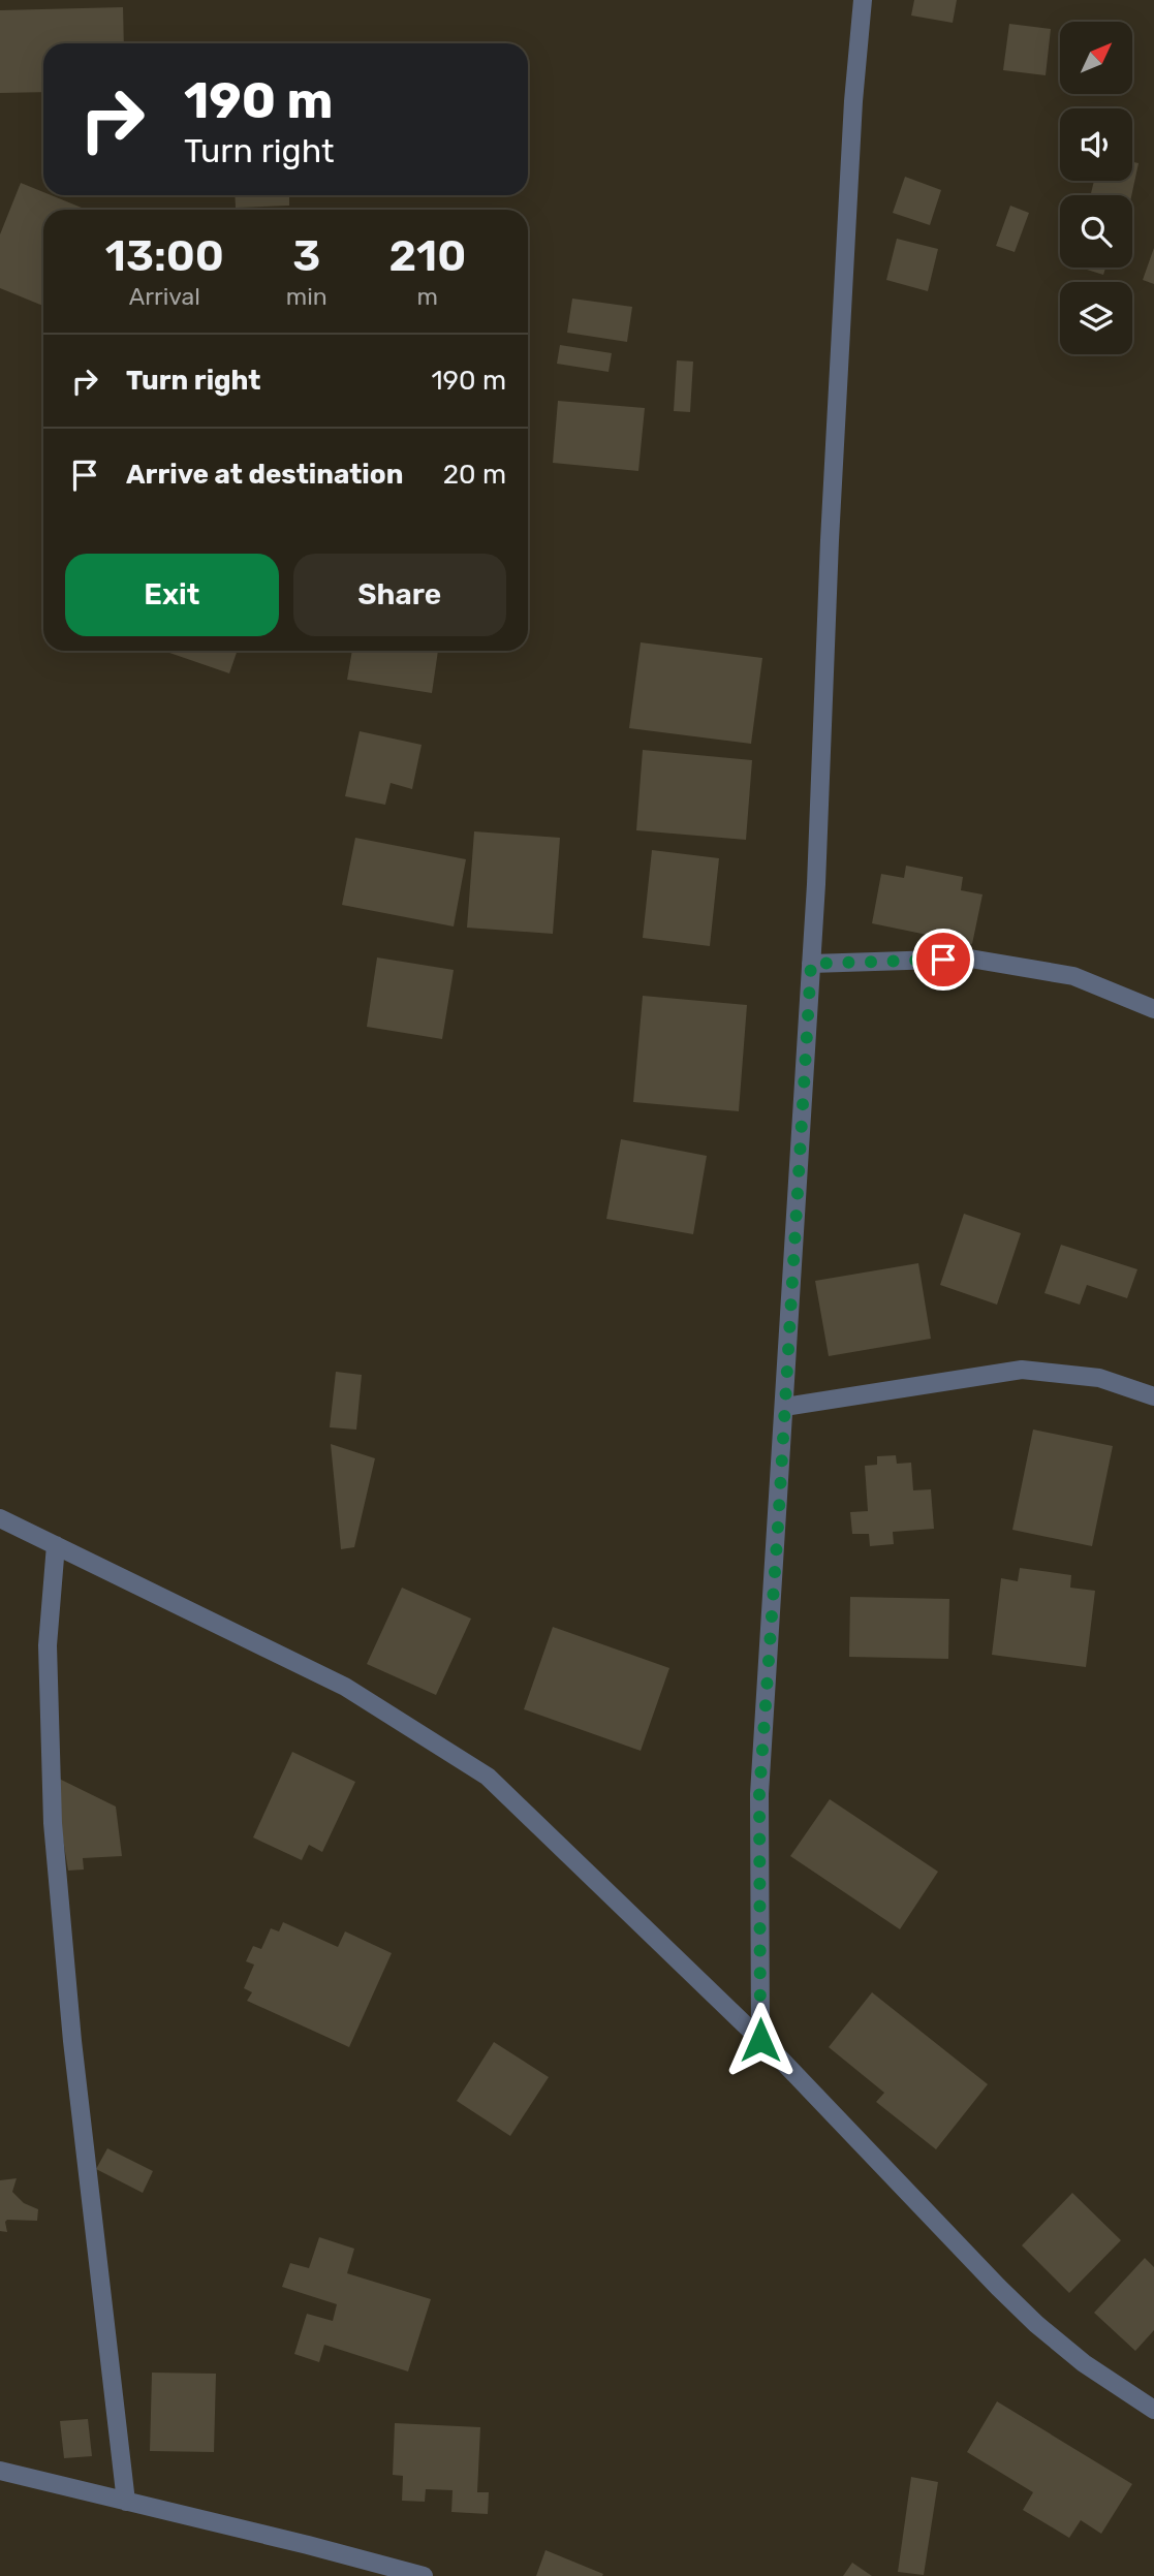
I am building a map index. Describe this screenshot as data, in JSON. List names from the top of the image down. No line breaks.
{"north":"top right","page":{"turn":["190 m","Turn right"],"eta":["13:00","Arrival","3","min","210","m"],"list":[{"name":"Turn right","value":"190 m"},{"name":"Arrive at destination","value":"20 m"}],"buttons":["Exit","Share"]}}
